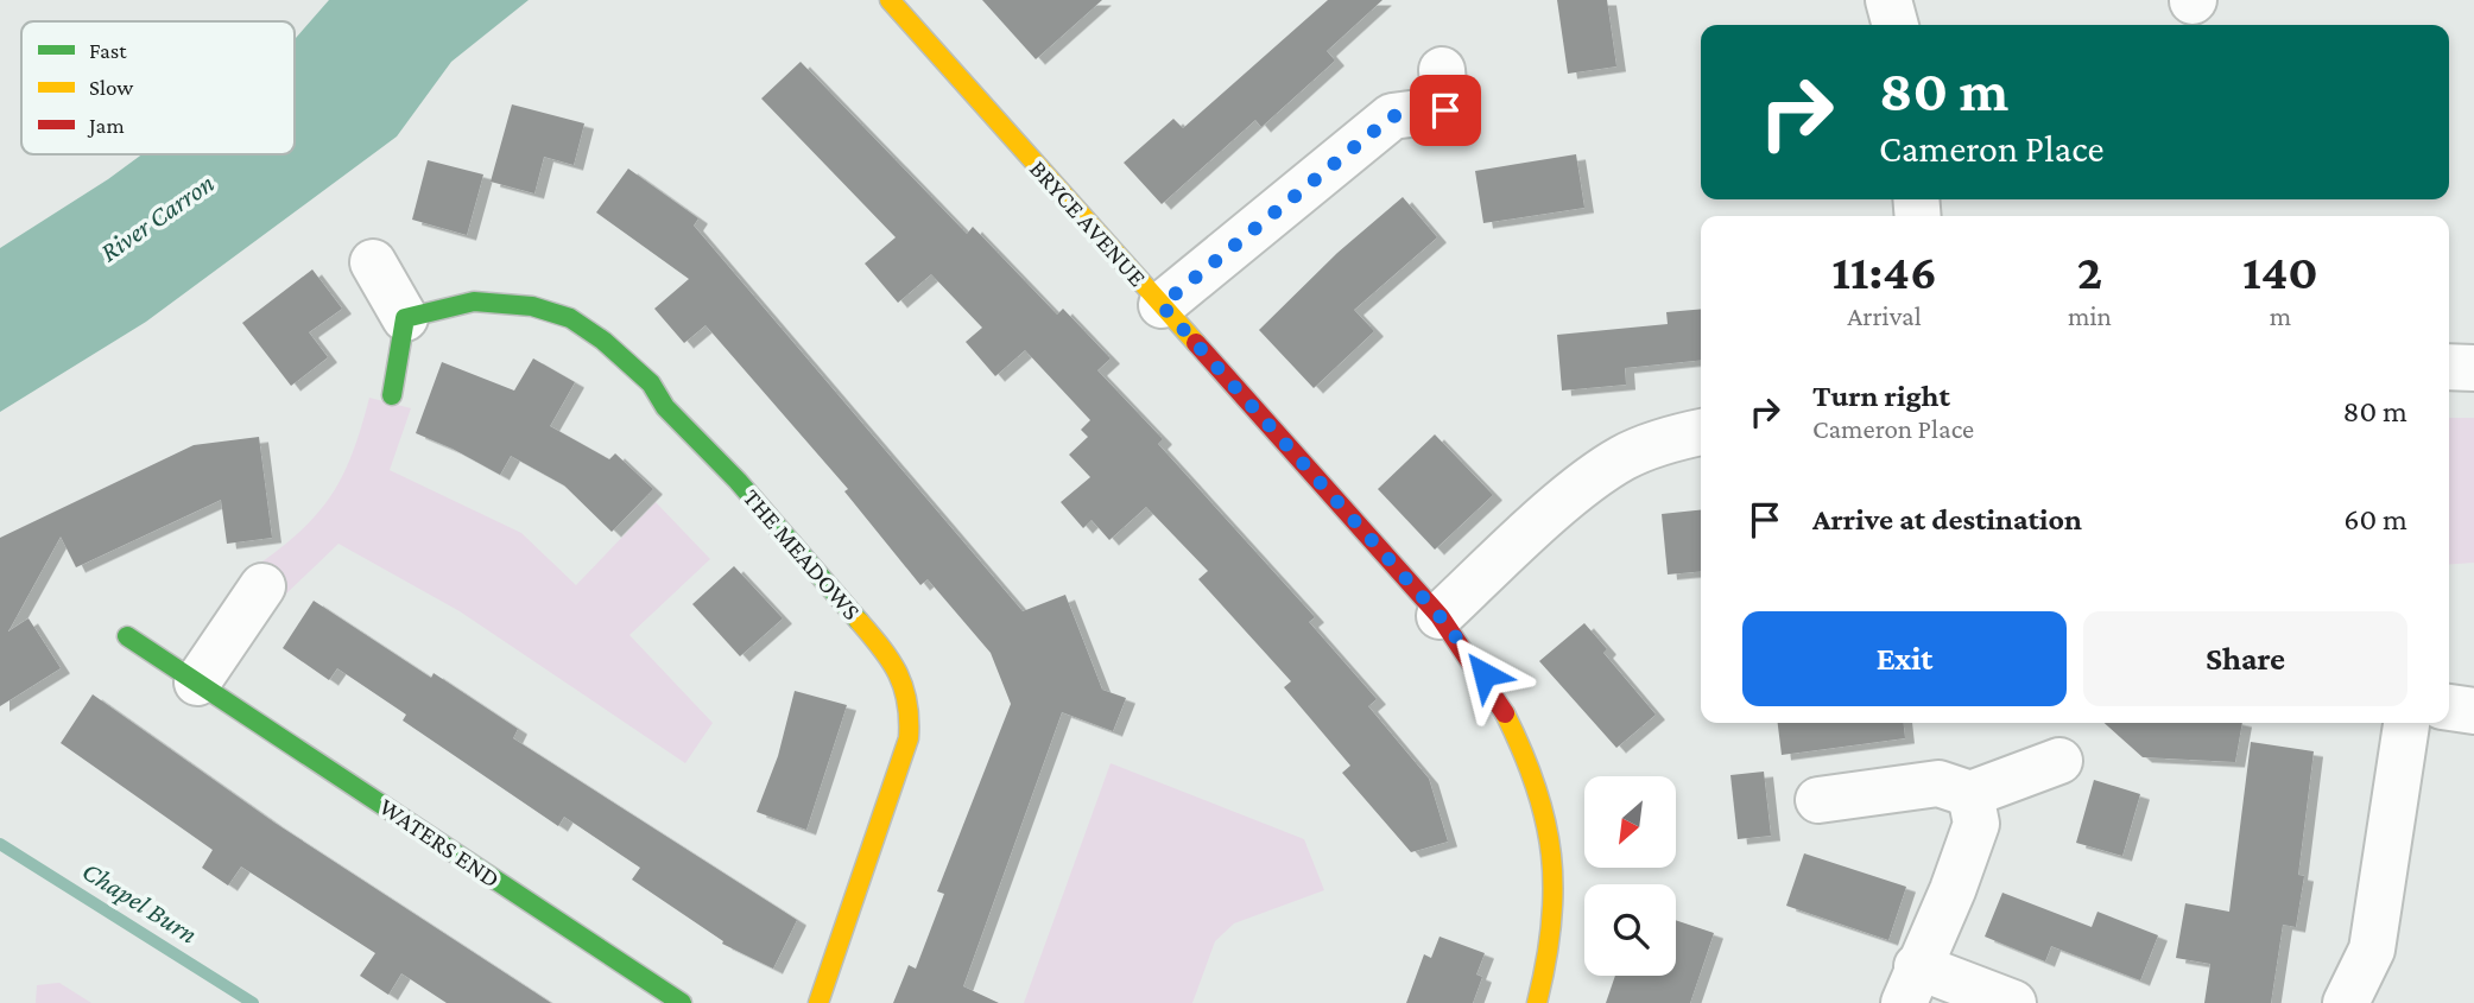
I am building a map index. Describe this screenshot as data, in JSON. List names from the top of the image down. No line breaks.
{"streets":{"street":["BRYCE AVENUE","THE MEADOWS","WATERS END"]},"water":["River Carron","Chapel Burn"],"legend":["Fast","Slow","Jam"],"north":"bottom left","page":{"turn":["80 m","Cameron Place"],"eta":["11:46","Arrival","2","min","140","m"],"list":[{"name":"Turn right","note":"Cameron Place","value":"80 m"},{"name":"Arrive at destination","value":"60 m"}],"buttons":["Exit","Share"]}}
